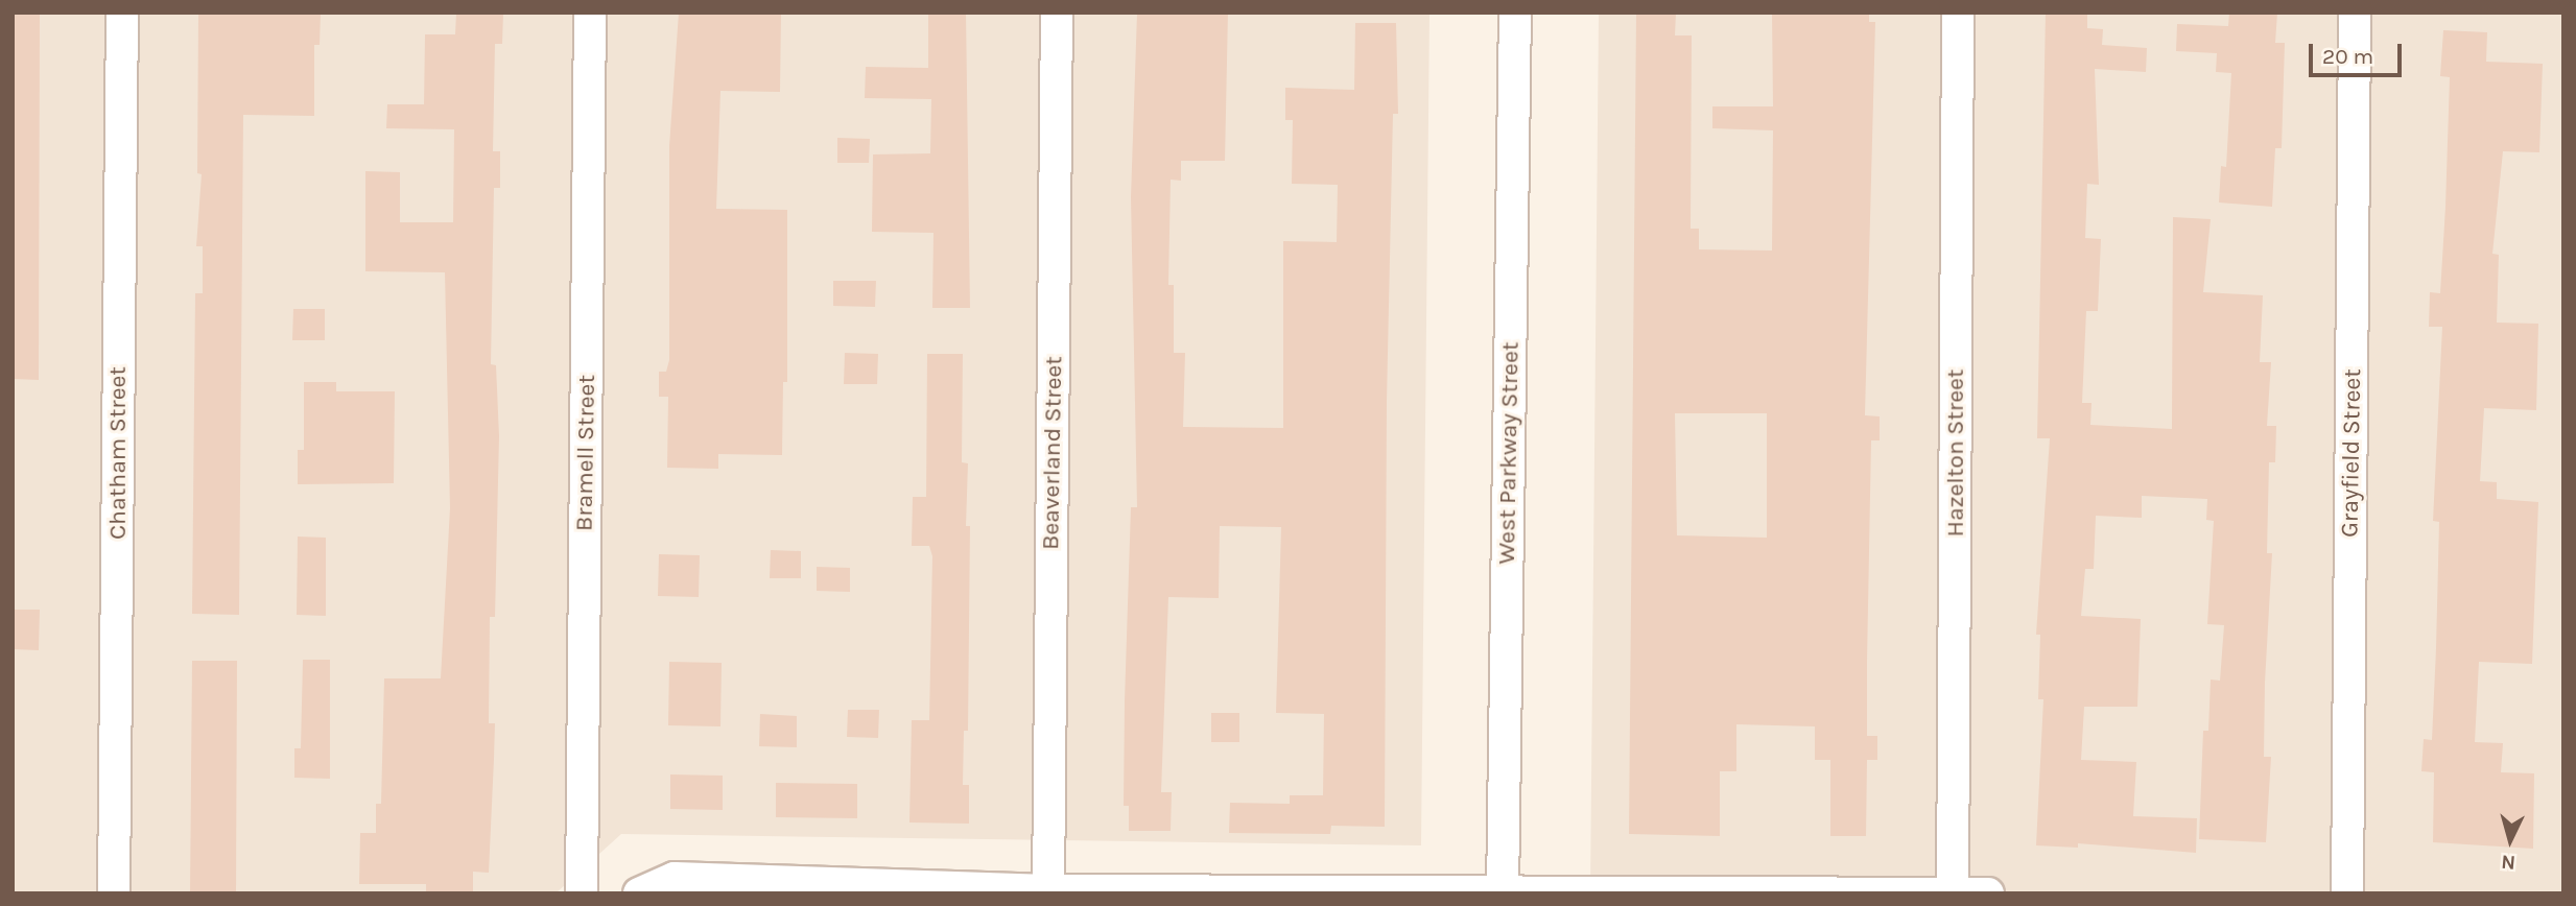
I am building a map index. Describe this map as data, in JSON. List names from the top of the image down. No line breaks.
{"streets":{"street":["Chatham Street","Bramell Street","Beaverland Street","West Parkway Street","Hazelton Street","Grayfield Street"]},"scale_bar":"20 m","north":"bottom"}
